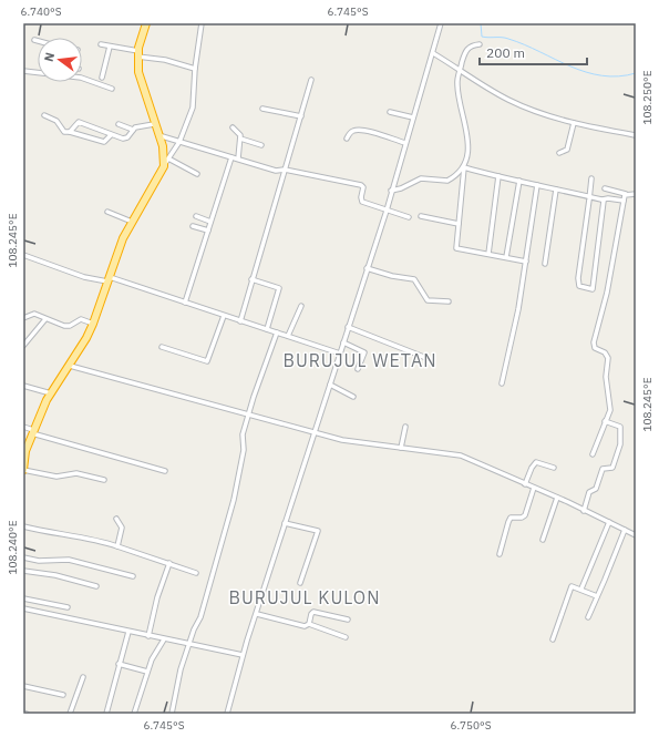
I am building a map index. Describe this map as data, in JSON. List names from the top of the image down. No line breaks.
{"districts":["BURUJUL WETAN","BURUJUL KULON"],"scale_bar":"200 m","north":"left","coordinates":["6.740°S","6.745°S","108.250°E","108.245°E","108.240°E","6.750°S"]}
